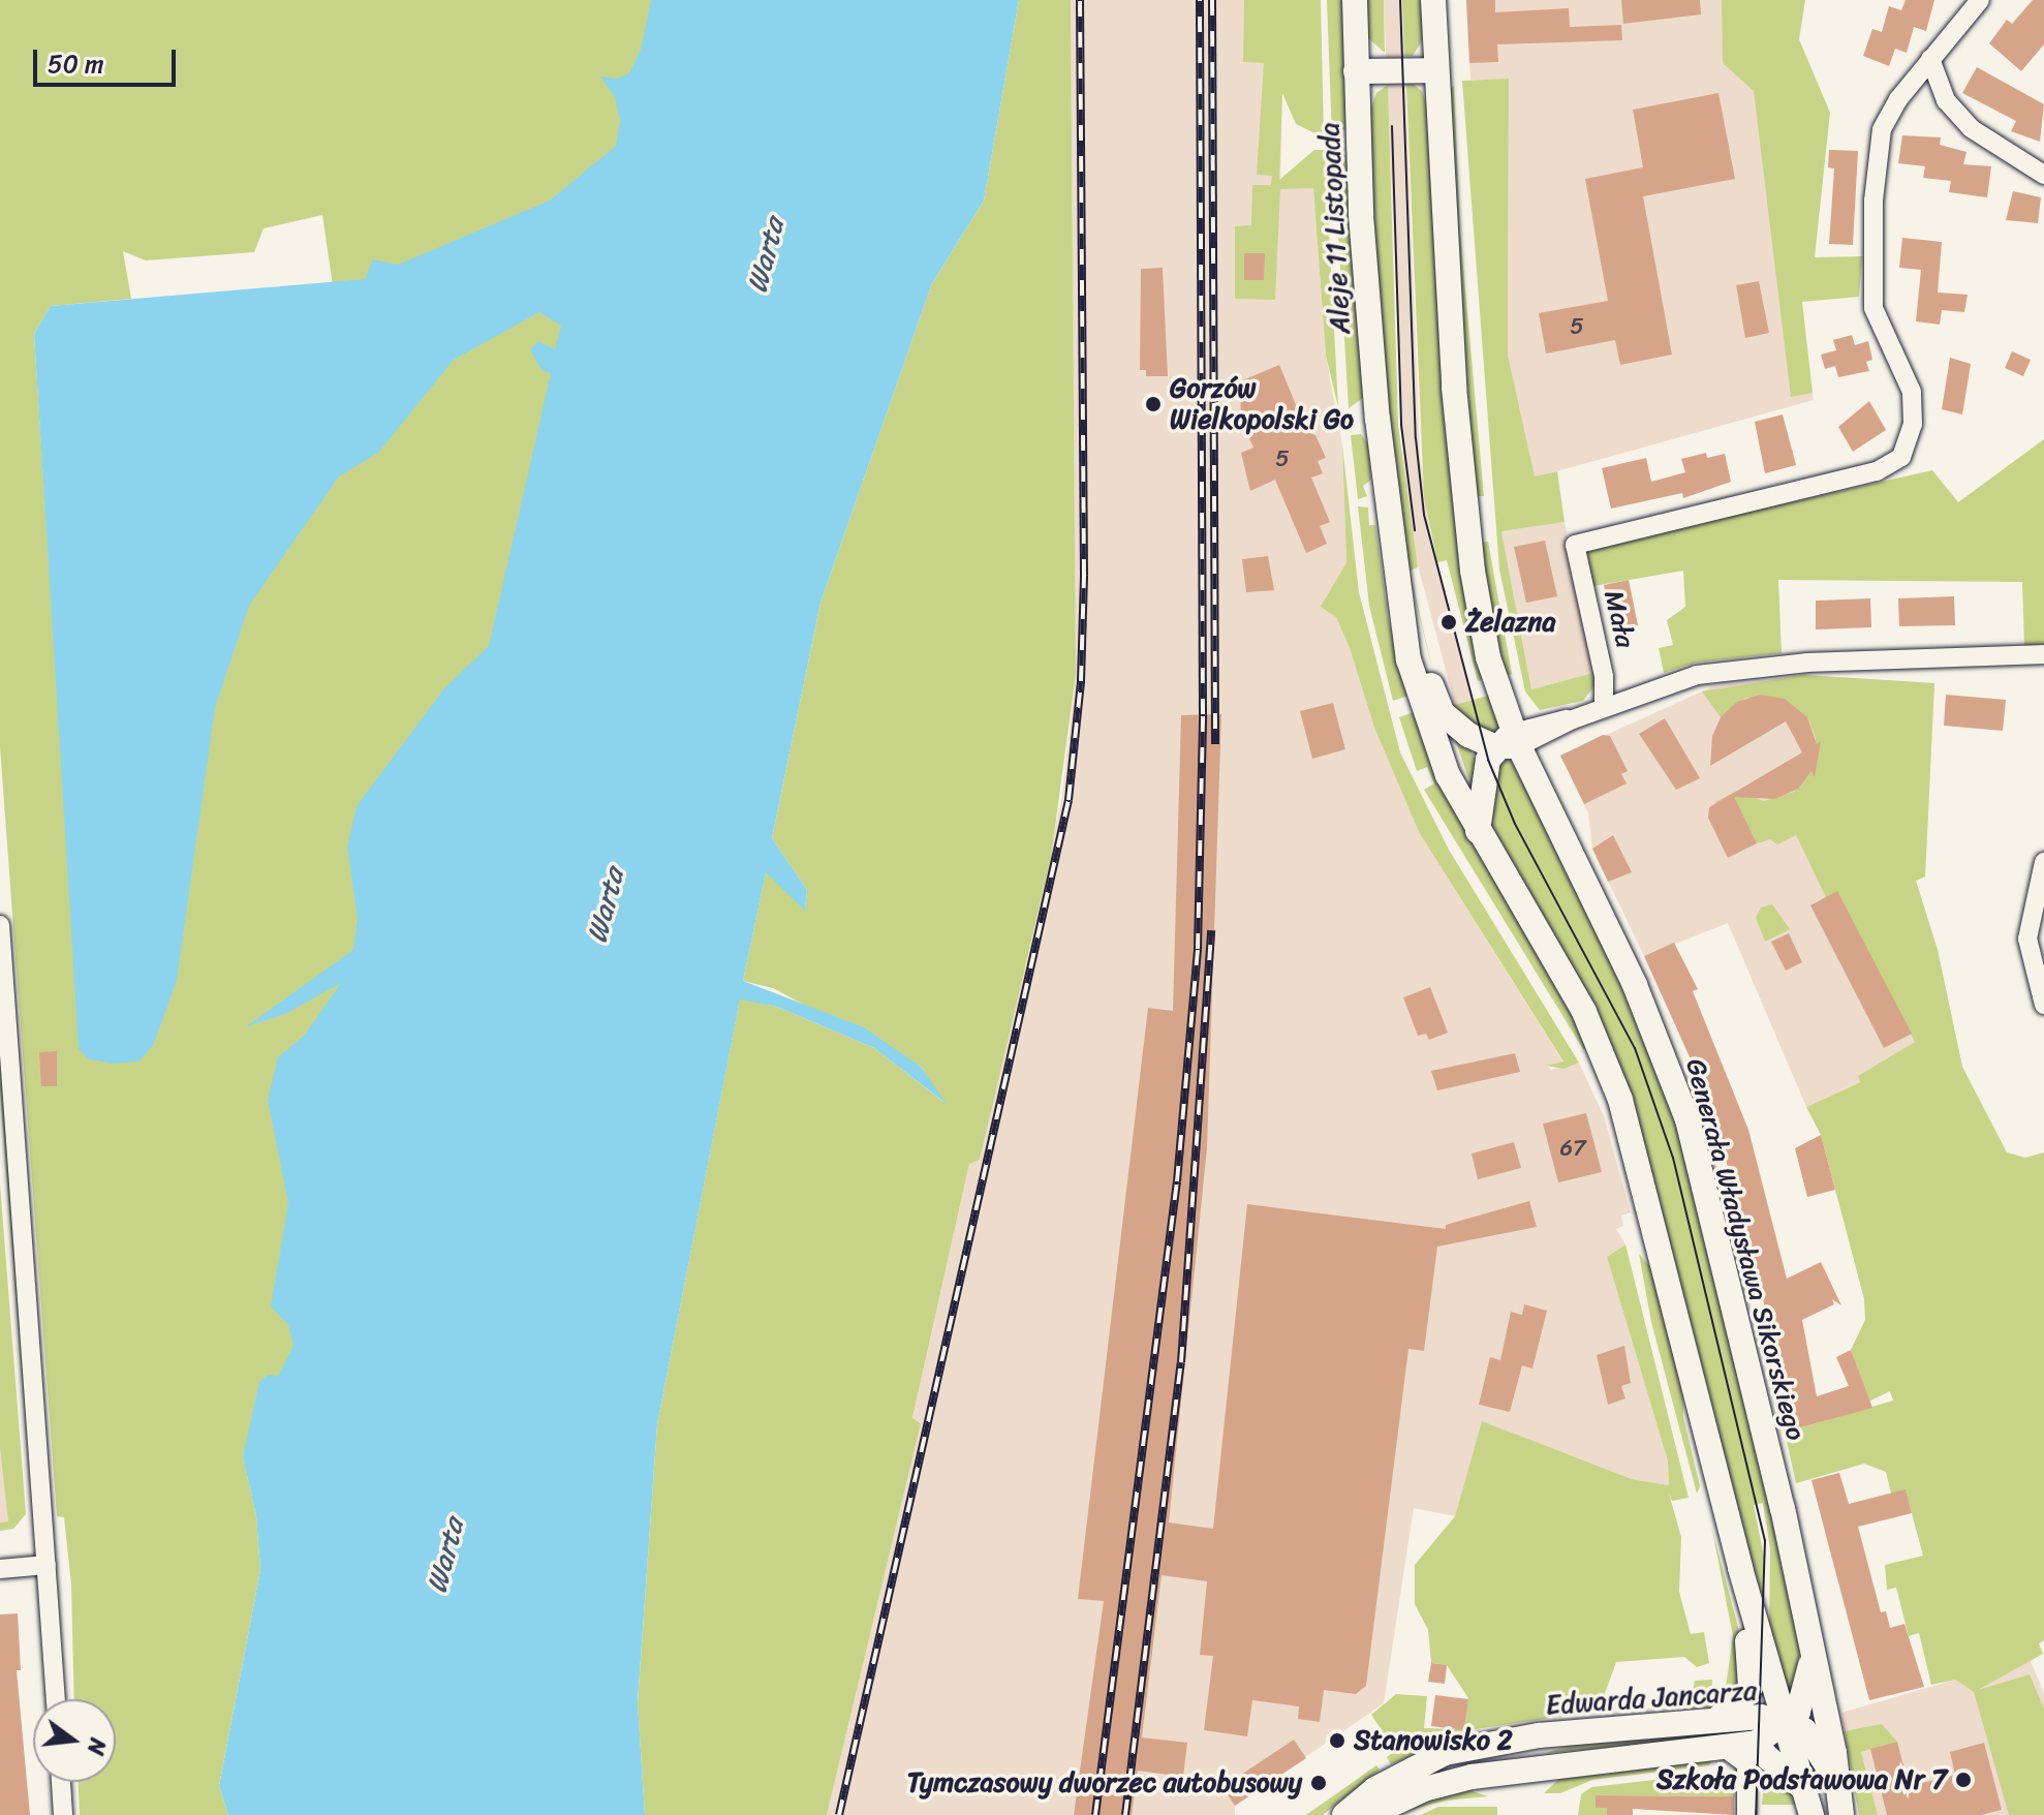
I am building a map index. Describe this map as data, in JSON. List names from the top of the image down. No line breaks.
{"streets":{"main road":["Aleje 11 Listopada","Generała Władysława Sikorskiego","Edwarda Jancarza"],"street":["Mała"]},"crossings":[["Generała Władysława Sikorskiego","Edwarda Jancarza"]],"water":["Warta"],"places":["Gorzów Wielkopolski Go","Żelazna","Stanowisko 2","Szkoła Podstawowa Nr 7","Tymczasowy dworzec autobusowy"],"house_numbers":["5","5","67"],"scale_bar":"50 m","north":"right"}
